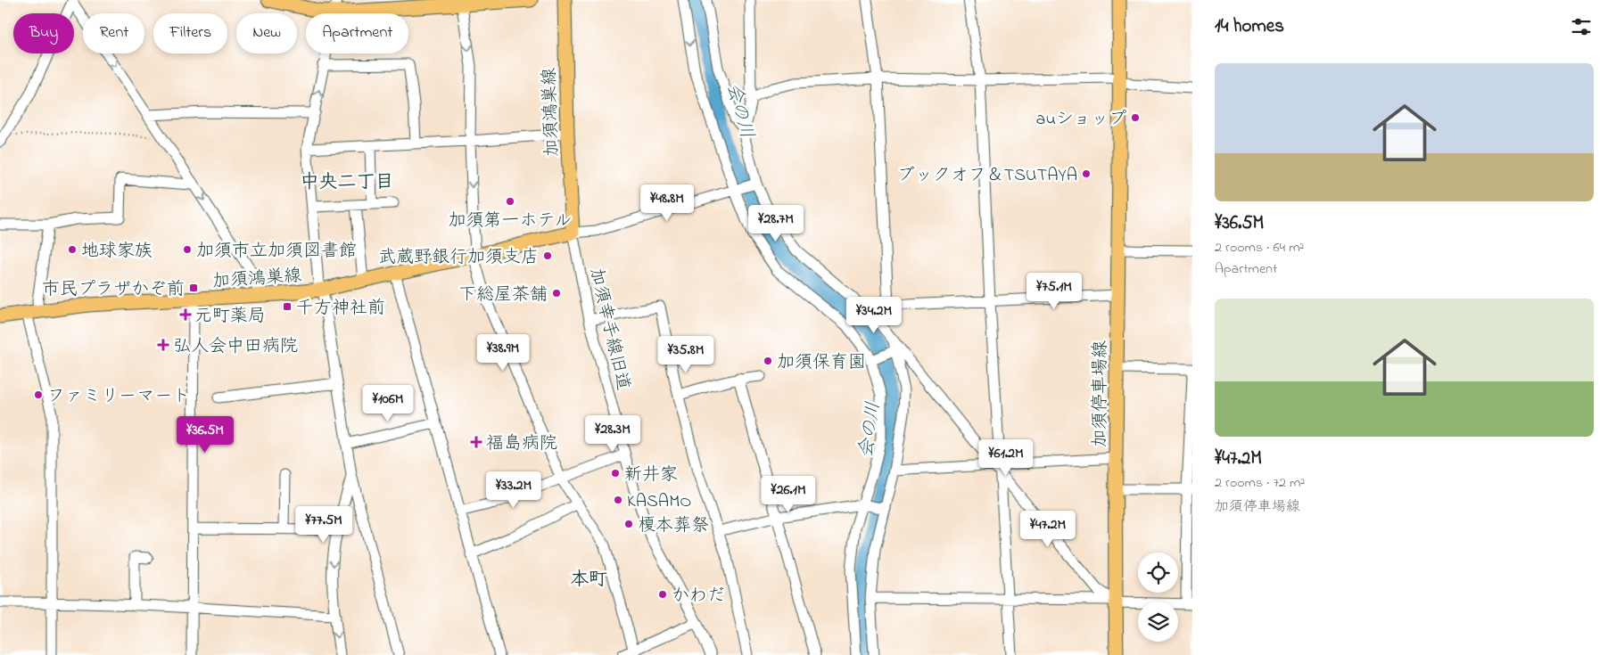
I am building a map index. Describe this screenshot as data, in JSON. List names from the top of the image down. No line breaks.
{"streets":{"main road":["加須鴻巣線","加須停車場線"],"street":["加須幸手線旧道"]},"crossings":[["加須鴻巣線","加須幸手線旧道"]],"districts":["中央二丁目","本町"],"water":["会の川"],"places":{"other":["auショップ","ブックオフ＆TSUTAYA","加須第一ホテル","地球家族","加須市立加須図書館","武蔵野銀行加須支店","下総屋茶舗","加須保育園","ファミリーマート","新井家","KASAMO","榎本葬祭","かわだ"],"transit":["市民プラザかぞ前","千方神社前"],"health":["元町薬局","弘人会中田病院","福島病院"]},"page":{"heading":"14 homes","chip":["Buy","Rent","Filters","New","Apartment"],"list":[{"name":"¥36.5M","note":"2 rooms · 64 m² · Apartment"},{"name":"¥47.2M","note":"2 rooms · 72 m² · 加須停車場線"}],"price":["¥48.8M","¥28.7M","¥75.1M","¥34.2M","¥38.9M","¥35.8M","¥106M","¥28.3M","¥36.5M","¥61.2M","¥33.2M","¥26.1M","¥77.5M","¥47.2M"]}}
